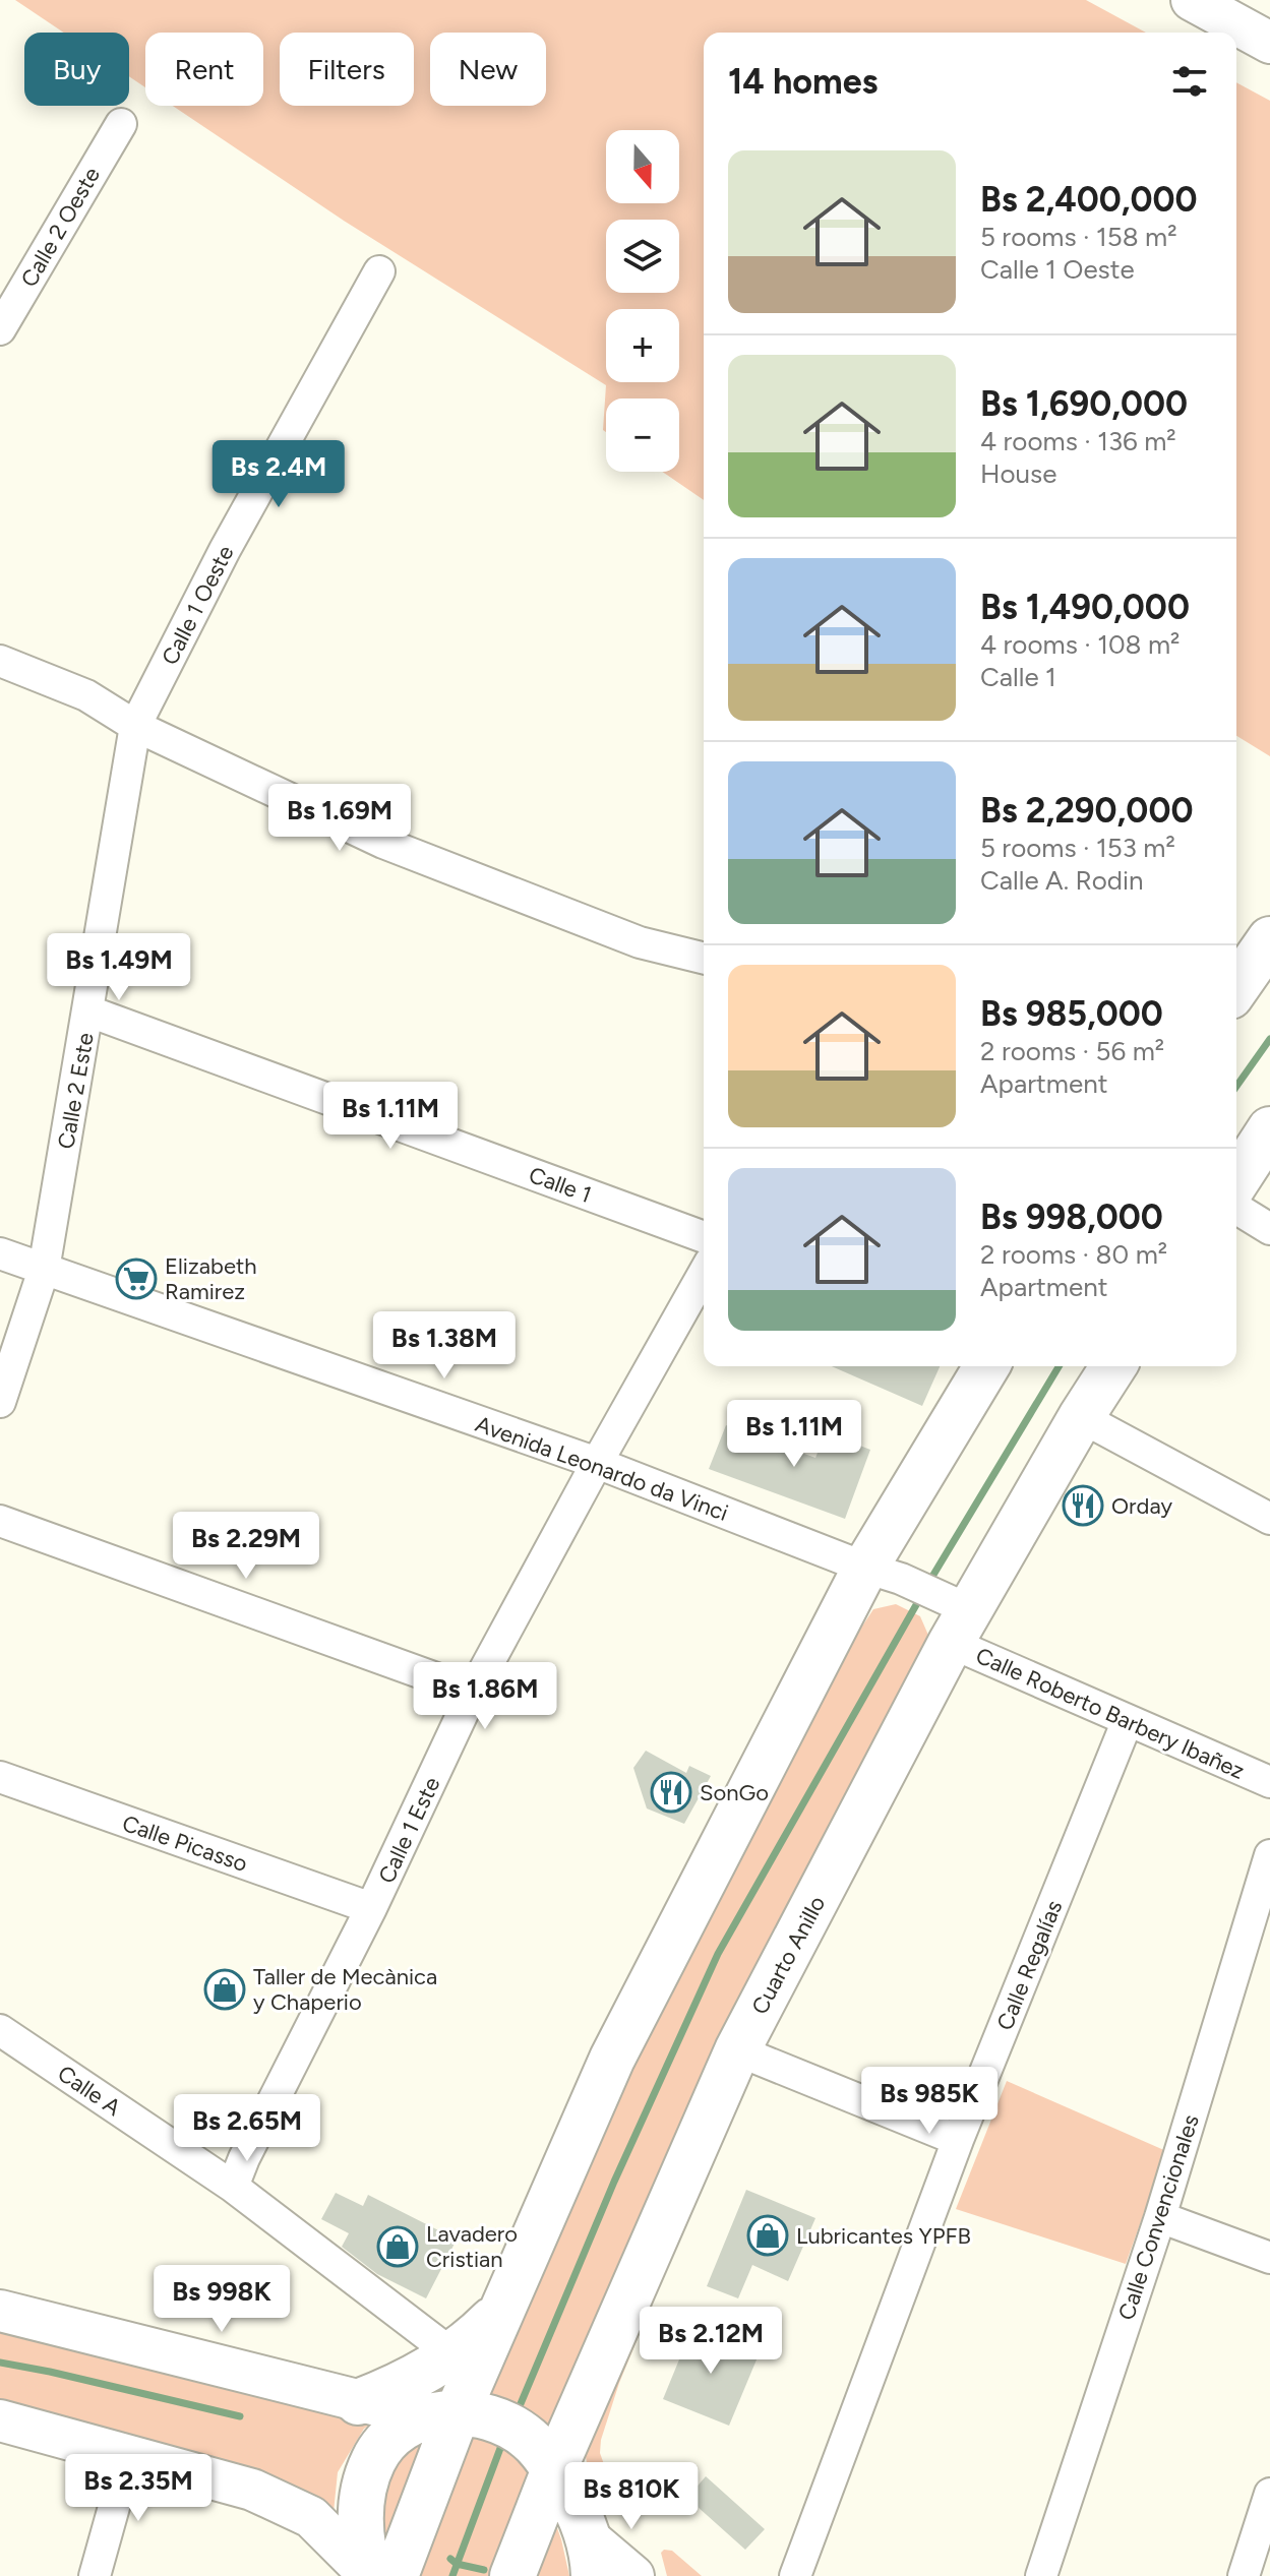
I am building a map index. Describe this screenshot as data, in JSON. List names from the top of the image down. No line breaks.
{"streets":{"highway":["Cuarto Anillo"],"street":["Calle 2 Oeste","Calle 1 Oeste","Calle 2 Este","Calle 1","Avenida Leonardo da Vinci","Calle Roberto Barbery Ibañez","Calle 1 Este","Calle Picasso","Calle Regalías","Calle A","Calle Convencionales"]},"crossings":[["Calle 1 Oeste","Calle 2 Este"],["Calle 2 Este","Calle 1"],["Calle 2 Este","Avenida Leonardo da Vinci"],["Avenida Leonardo da Vinci","Calle Roberto Barbery Ibañez"],["Avenida Leonardo da Vinci","Calle 1 Este"],["Avenida Leonardo da Vinci","Cuarto Anillo"],["Calle Roberto Barbery Ibañez","Cuarto Anillo"],["Calle Roberto Barbery Ibañez","Calle Regalías"],["Calle 1 Este","Calle Picasso"],["Calle 1 Este","Calle A"]],"places":{"supermarket":["Elizabeth Ramirez"],"restaurant":["Orday","SonGo"],"shop":["Taller de Mecànica y Chaperio","Lubricantes YPFB","Lavadero Cristian"]},"north":"bottom","page":{"chip":["Buy","Rent","Filters","New"],"heading":"14 homes","map_buttons":["+","−"],"list":[{"name":"Bs 2,400,000","note":"5 rooms · 158 m² · Calle 1 Oeste"},{"name":"Bs 1,690,000","note":"4 rooms · 136 m² · House"},{"name":"Bs 1,490,000","note":"4 rooms · 108 m² · Calle 1"},{"name":"Bs 2,290,000","note":"5 rooms · 153 m² · Calle A. Rodin"},{"name":"Bs 985,000","note":"2 rooms · 56 m² · Apartment"},{"name":"Bs 998,000","note":"2 rooms · 80 m² · Apartment"}],"price":["Bs 2.4M","Bs 1.69M","Bs 1.49M","Bs 1.11M","Bs 1.38M","Bs 1.11M","Bs 2.29M","Bs 1.86M","Bs 985K","Bs 2.65M","Bs 998K","Bs 2.12M","Bs 2.35M","Bs 810K"]}}
